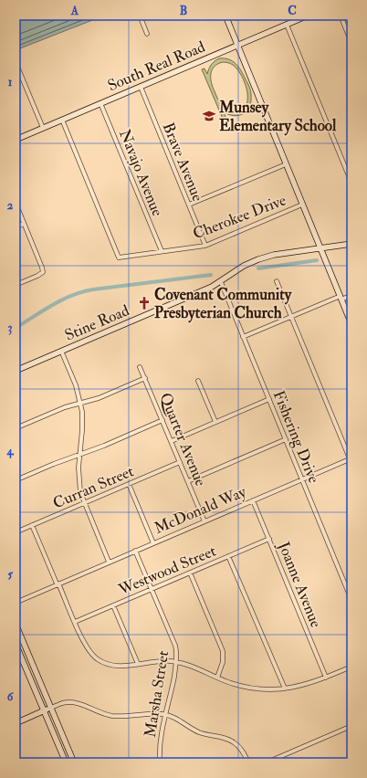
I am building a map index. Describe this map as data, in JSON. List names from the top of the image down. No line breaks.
{"streets":{"street":["South Real Road","Brave Avenue","Navajo Avenue","Cherokee Drive","Stine Road","Fishering Drive","Quarter Avenue","Curran Street","McDonald Way","Westwood Street","Joanne Avenue","Marsha Street"]},"crossings":[["South Real Road","Brave Avenue"],["South Real Road","Navajo Avenue"],["South Real Road","Cherokee Drive"],["Brave Avenue","Cherokee Drive"],["Navajo Avenue","Cherokee Drive"],["Stine Road","Fishering Drive"],["Fishering Drive","McDonald Way"],["Quarter Avenue","Curran Street"],["Quarter Avenue","McDonald Way"],["McDonald Way","Joanne Avenue"],["McDonald Way","Marsha Street"],["Westwood Street","Joanne Avenue"],["Westwood Street","Marsha Street"]],"places":{"school or university":["Munsey Elementary School"],"church":["Covenant Community Presbyterian Church"]},"grid":{"columns":["A","B","C"],"rows":["1","2","3","4","5","6"]}}
